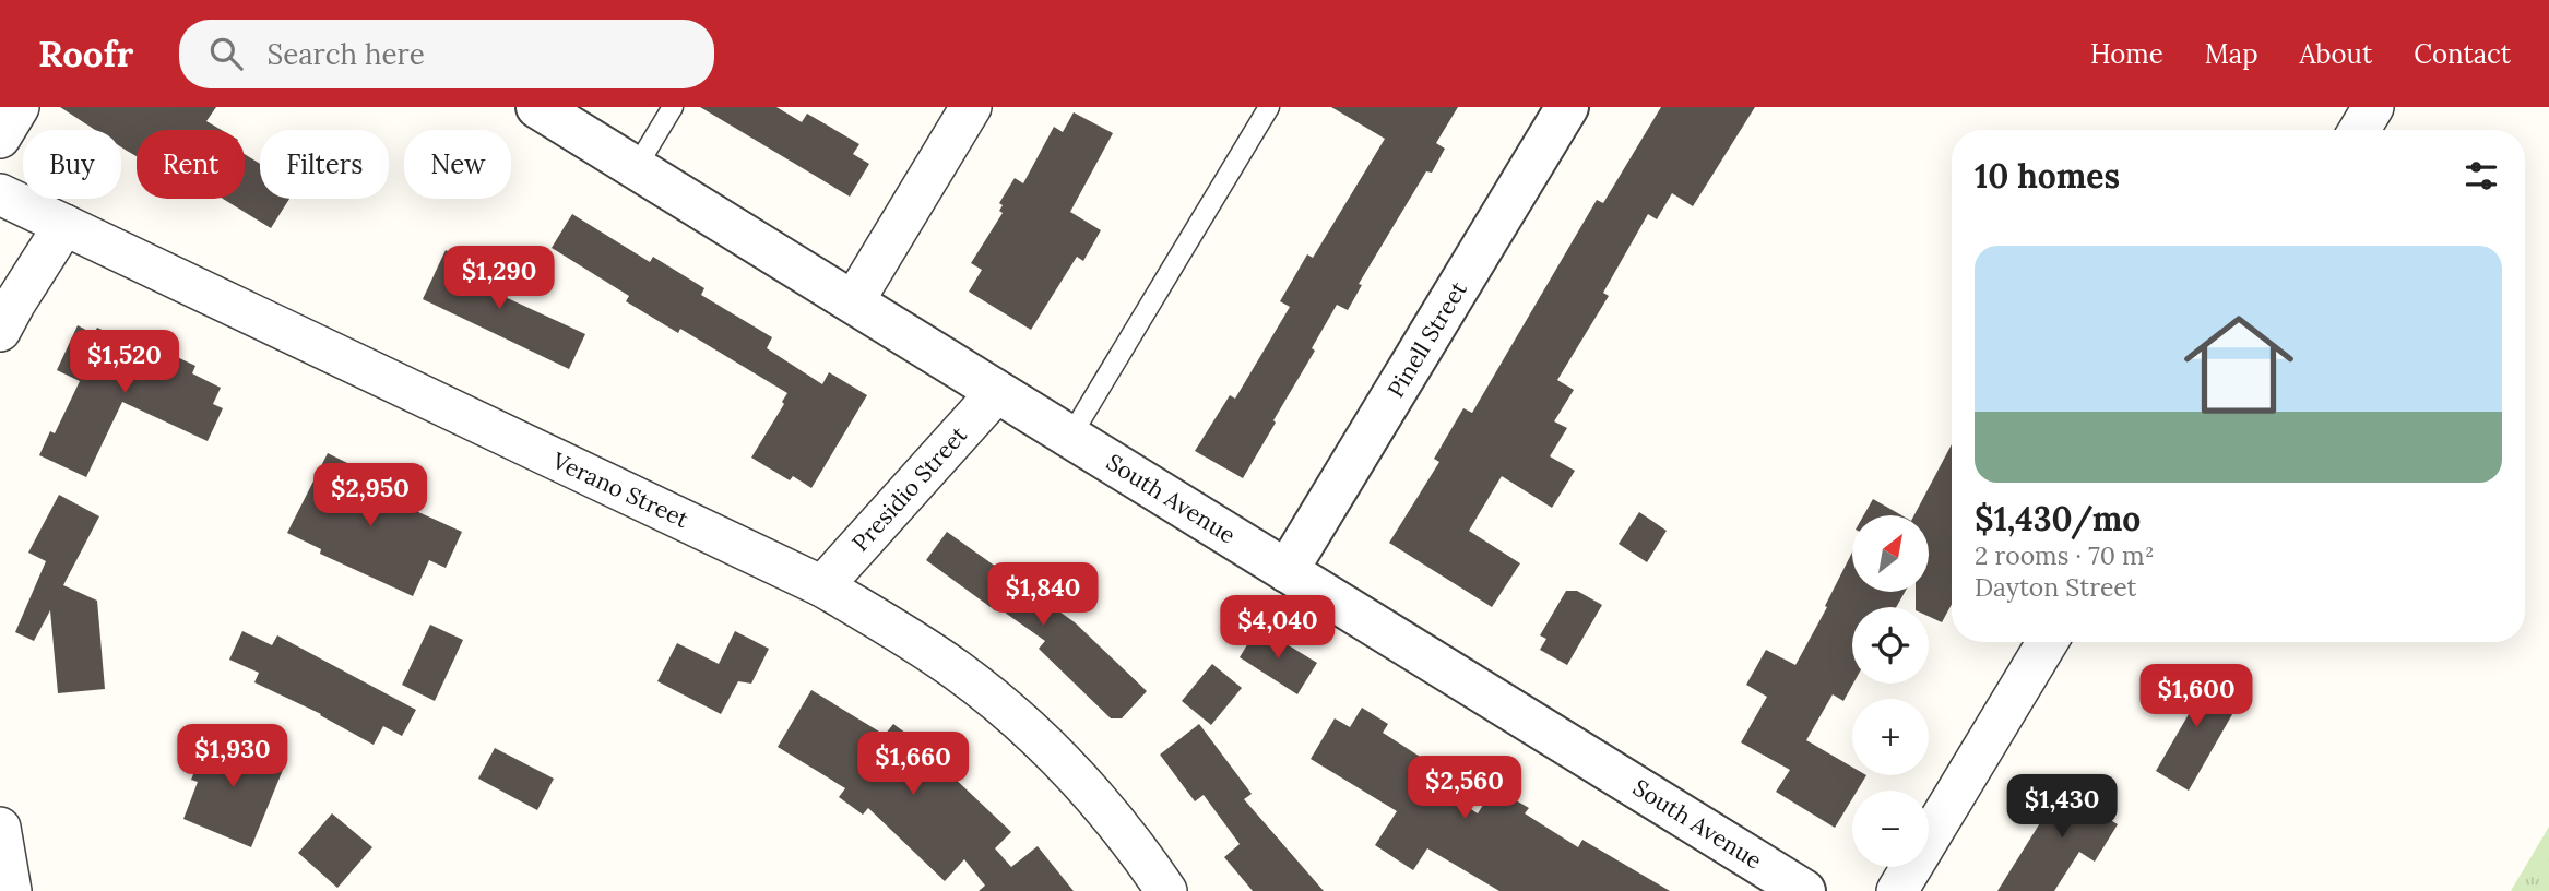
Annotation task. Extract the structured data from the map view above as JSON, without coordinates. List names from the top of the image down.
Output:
{
  "streets": {
    "street": [
      "Pinell Street",
      "Presidio Street",
      "Verano Street",
      "South Avenue"
    ]
  },
  "crossings": [
    ["Pinell Street", "South Avenue"],
    ["Presidio Street", "Verano Street"],
    ["Presidio Street", "South Avenue"]
  ],
  "north": "top right",
  "page": {
    "header": "Roofr",
    "search": "Search here",
    "nav": [
      "Home",
      "Map",
      "About",
      "Contact"
    ],
    "chip": [
      "Buy",
      "Rent",
      "Filters",
      "New"
    ],
    "heading": "10 homes",
    "list": [
      {
        "name": "$1,430/mo",
        "note": "2 rooms · 70 m² · Dayton Street"
      }
    ],
    "price": [
      "$1,290",
      "$1,520",
      "$2,950",
      "$1,840",
      "$4,040",
      "$1,600",
      "$1,930",
      "$1,660",
      "$2,560",
      "$1,430"
    ],
    "map_buttons": ["+", "−"]
  }
}
